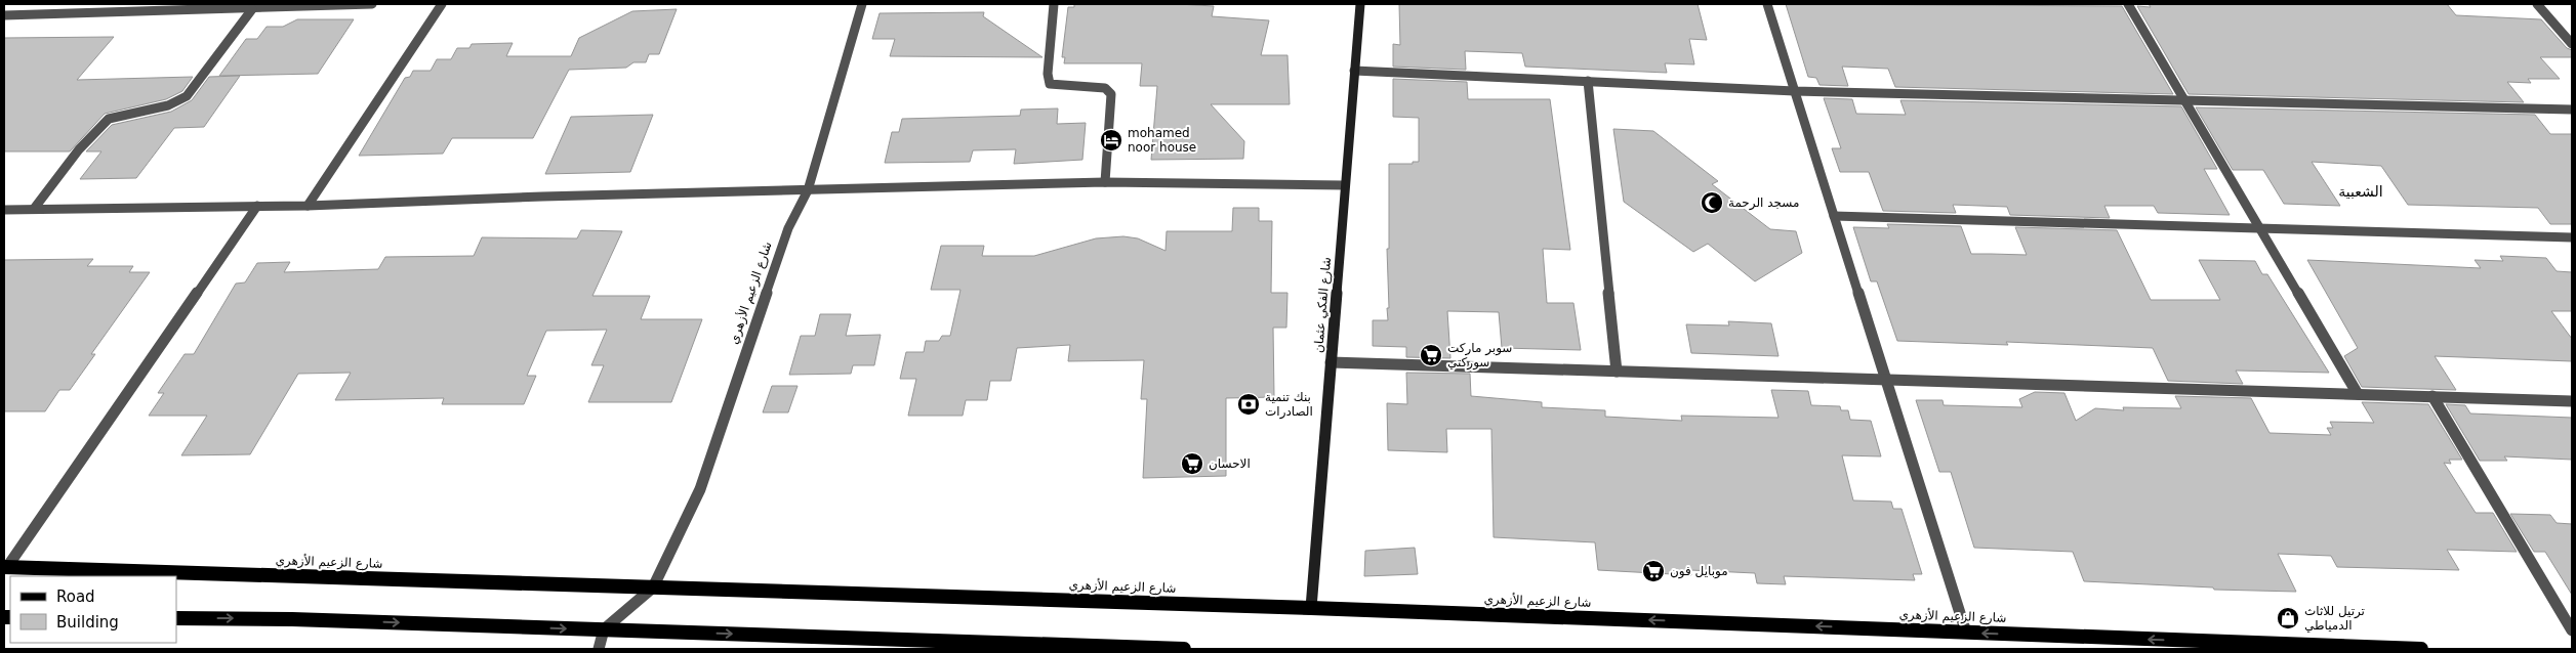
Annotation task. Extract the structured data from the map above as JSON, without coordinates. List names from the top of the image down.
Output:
{
  "streets": {
    "main road": ["شارع الزعيم الأزهري"],
    "street": ["شارع الفكي عثمان"]
  },
  "crossings": [
    ["شارع الزعيم الأزهري", "شارع الفكي عثمان"]
  ],
  "one_way": ["شارع الزعيم الأزهري"],
  "districts": ["الشعبية"],
  "places": {
    "hotel": ["mohamed noor house"],
    "mosque": ["مسجد الرحمة"],
    "supermarket": ["سوبر ماركت سوركتي", "الاحسان", "موبايل فون"],
    "bank": ["بنك تنمية الصادرات"],
    "shop": ["ترتيل للاثاث الدمياطي"]
  },
  "legend": ["Road", "Building"]
}
